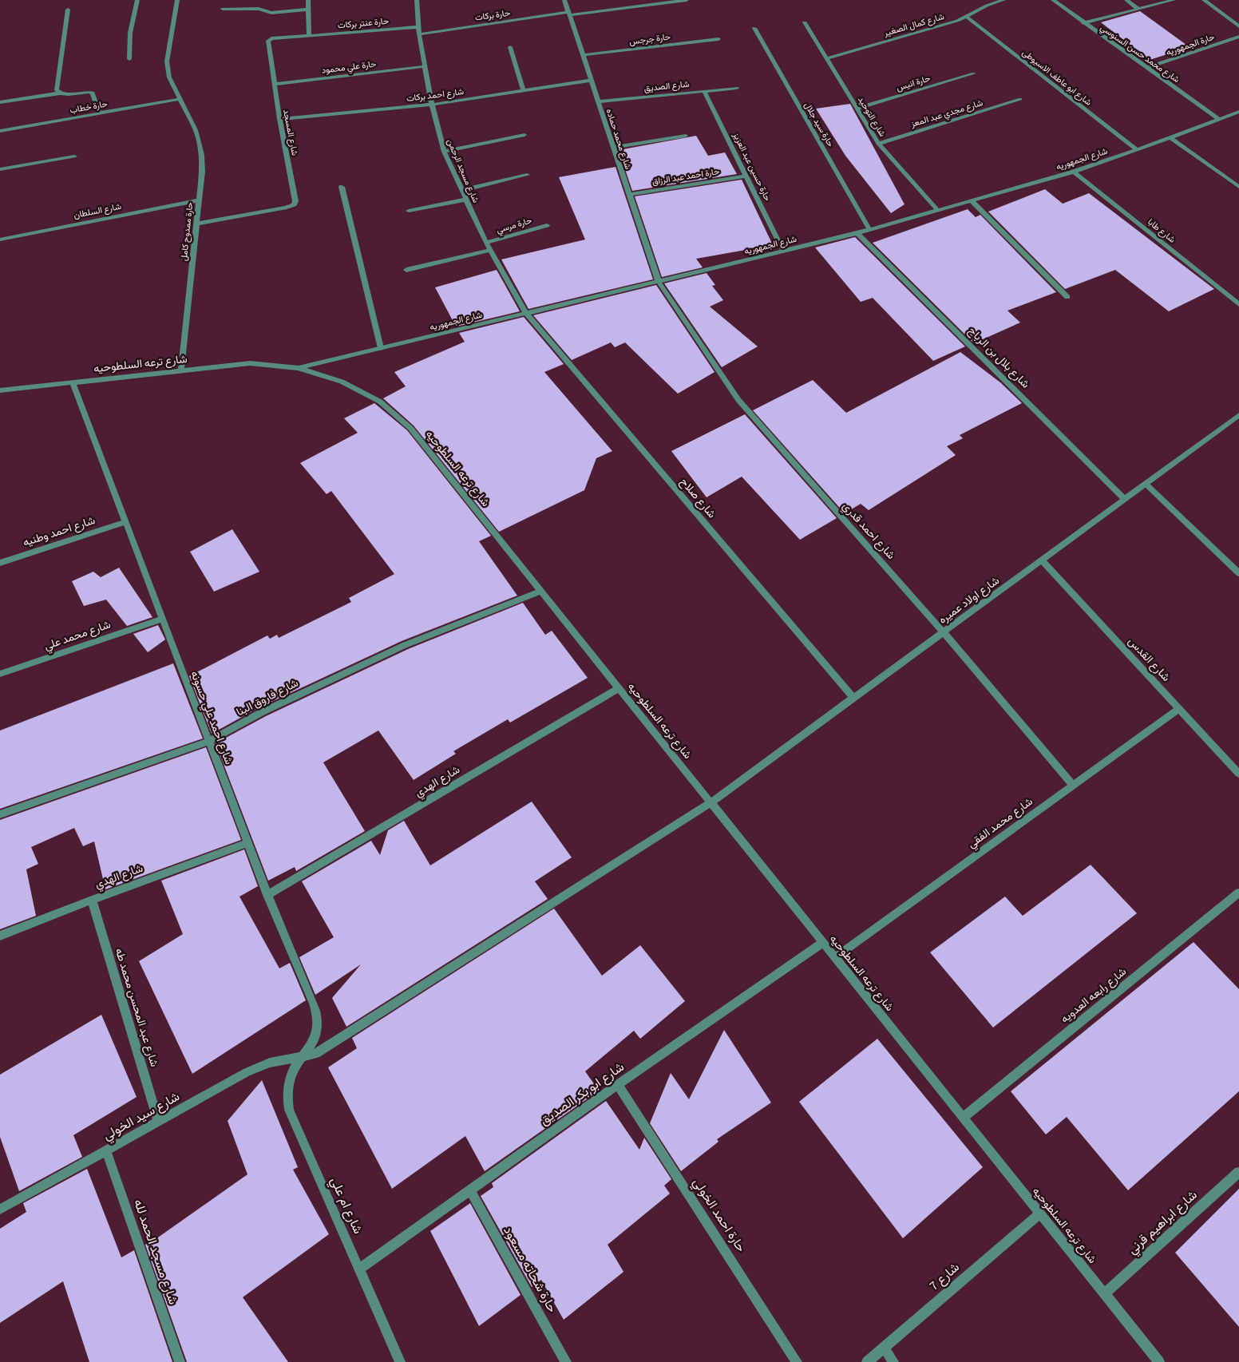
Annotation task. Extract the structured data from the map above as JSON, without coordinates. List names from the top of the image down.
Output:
{
  "streets": {
    "street": [
      "حارة بركات",
      "حارة عنتر بركات",
      "شارع كمال الصغير",
      "حارة جرجس",
      "حارة الجمهوريه",
      "شارع محمد حسن السنوسي",
      "حارة علي محمود",
      "شارع ابو عاطف الاسيوطى",
      "حارة انيس",
      "شارع الصديق",
      "شارع احمد بركات",
      "حارة خطاب",
      "شارع مجدي عبد المعز",
      "شارع التوحيد",
      "حارة سيد جلال",
      "شارع المسجد",
      "شارع محمد حماده",
      "شارع الجمهوريه",
      "حارة حسين عبد العزيز",
      "شارع مسجد الرحمن",
      "حارة احمد عبد الرزاق",
      "شارع السلطان",
      "حارة مرسي",
      "شارع طابا",
      "حارة ممدوح كامل",
      "شارع بلال بن الرباح",
      "شارع ترعه السلطوحيه",
      "شارع صلاح",
      "شارع احمد قدري",
      "شارع احمد وطنيه",
      "شارع اولاد عميره",
      "شارع محمد علي",
      "شارع القدس",
      "شارع فاروق البنا",
      "شارع احمد علي حسونه",
      "شارع الهدي",
      "شارع محمد الفقي",
      "شارع رابعه العدويه",
      "شارع عبد المحسن محمد طه",
      "شارع ابو بكر الصديق",
      "شارع سيد الخولي",
      "شارع ام علي",
      "حارة احمد الخولي",
      "شارع ابراهيم قرني",
      "شارع مسجد الحمد لله",
      "حارة شحاته مسعود",
      "شارع 7"
    ]
  },
  "crossings": [
    ["حارة بركات", "شارع محمد حماده"],
    ["حارة بركات", "شارع مسجد الرحمن"],
    ["حارة عنتر بركات", "شارع المسجد"],
    ["حارة عنتر بركات", "شارع مسجد الرحمن"],
    ["شارع كمال الصغير", "شارع ابو عاطف الاسيوطى"],
    ["شارع كمال الصغير", "شارع التوحيد"],
    ["حارة جرجس", "شارع محمد حماده"],
    ["حارة الجمهوريه", "شارع محمد حسن السنوسي"],
    ["شارع محمد حسن السنوسي", "شارع الجمهوريه"],
    ["حارة علي محمود", "شارع المسجد"],
    ["حارة علي محمود", "شارع مسجد الرحمن"],
    ["شارع ابو عاطف الاسيوطى", "شارع الجمهوريه"],
    ["حارة انيس", "شارع التوحيد"],
    ["شارع الصديق", "شارع محمد حماده"],
    ["شارع الصديق", "حارة حسين عبد العزيز"],
    ["شارع احمد بركات", "شارع المسجد"],
    ["شارع احمد بركات", "شارع محمد حماده"],
    ["شارع احمد بركات", "شارع مسجد الرحمن"],
    ["حارة خطاب", "حارة ممدوح كامل"],
    ["شارع مجدي عبد المعز", "شارع التوحيد"],
    ["شارع التوحيد", "شارع الجمهوريه"],
    ["حارة سيد جلال", "شارع الجمهوريه"],
    ["شارع المسجد", "حارة ممدوح كامل"],
    ["شارع محمد حماده", "شارع الجمهوريه"],
    ["شارع محمد حماده", "حارة احمد عبد الرزاق"],
    ["شارع محمد حماده", "شارع احمد قدري"],
    ["شارع الجمهوريه", "حارة حسين عبد العزيز"],
    ["شارع الجمهوريه", "شارع مسجد الرحمن"],
    ["شارع الجمهوريه", "شارع طابا"],
    ["شارع الجمهوريه", "شارع بلال بن الرباح"],
    ["شارع الجمهوريه", "شارع ترعه السلطوحيه"],
    ["شارع الجمهوريه", "شارع صلاح"],
    ["شارع الجمهوريه", "شارع احمد قدري"],
    ["حارة حسين عبد العزيز", "حارة احمد عبد الرزاق"],
    ["شارع مسجد الرحمن", "حارة مرسي"],
    ["شارع مسجد الرحمن", "شارع صلاح"],
    ["شارع السلطان", "حارة ممدوح كامل"],
    ["حارة ممدوح كامل", "شارع ترعه السلطوحيه"],
    ["شارع بلال بن الرباح", "شارع اولاد عميره"],
    ["شارع ترعه السلطوحيه", "شارع اولاد عميره"],
    ["شارع ترعه السلطوحيه", "شارع فاروق البنا"],
    ["شارع ترعه السلطوحيه", "شارع احمد علي حسونه"],
    ["شارع ترعه السلطوحيه", "شارع الهدي"],
    ["شارع ترعه السلطوحيه", "شارع محمد الفقي"],
    ["شارع ترعه السلطوحيه", "شارع رابعه العدويه"],
    ["شارع ترعه السلطوحيه", "شارع ابو بكر الصديق"],
    ["شارع ترعه السلطوحيه", "شارع ابراهيم قرني"],
    ["شارع ترعه السلطوحيه", "شارع 7"],
    ["شارع صلاح", "شارع اولاد عميره"],
    ["شارع احمد قدري", "شارع اولاد عميره"],
    ["شارع احمد قدري", "شارع محمد الفقي"],
    ["شارع احمد وطنيه", "شارع احمد علي حسونه"],
    ["شارع اولاد عميره", "شارع القدس"],
    ["شارع محمد علي", "شارع احمد علي حسونه"],
    ["شارع القدس", "شارع محمد الفقي"],
    ["شارع فاروق البنا", "شارع احمد علي حسونه"],
    ["شارع احمد علي حسونه", "شارع الهدي"],
    ["شارع احمد علي حسونه", "شارع سيد الخولي"],
    ["شارع احمد علي حسونه", "شارع ام علي"],
    ["شارع الهدي", "شارع عبد المحسن محمد طه"],
    ["شارع عبد المحسن محمد طه", "شارع سيد الخولي"],
    ["شارع ابو بكر الصديق", "شارع ام علي"],
    ["شارع ابو بكر الصديق", "حارة احمد الخولي"],
    ["شارع ابو بكر الصديق", "حارة شحاته مسعود"],
    ["شارع سيد الخولي", "شارع ام علي"],
    ["شارع سيد الخولي", "شارع مسجد الحمد لله"]
  ]
}
